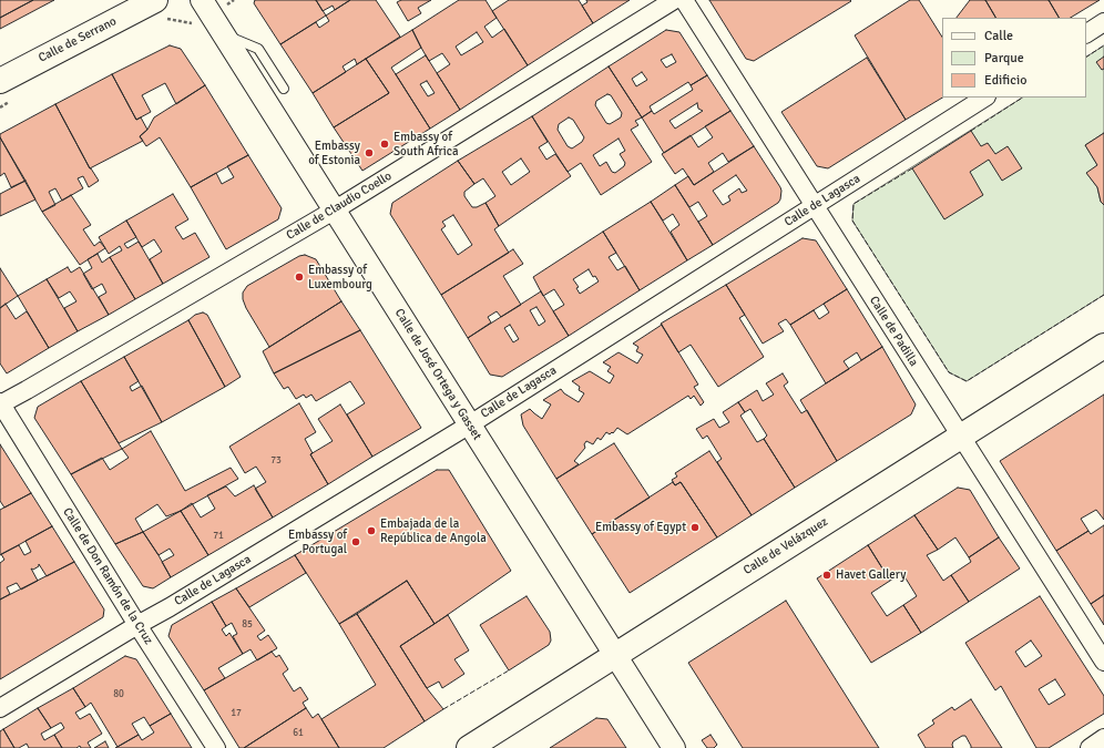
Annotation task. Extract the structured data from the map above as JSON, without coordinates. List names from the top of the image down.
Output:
{
  "streets": {
    "main road": ["Calle de Serrano", "Calle de Velázquez"],
    "street": [
      "Calle de Lagasca",
      "Calle de Claudio Coello",
      "Calle de Padilla",
      "Calle de José Ortega y Gasset",
      "Calle de Don Ramón de la Cruz"
    ]
  },
  "crossings": [
    ["Calle de Lagasca", "Calle de Padilla"],
    ["Calle de Lagasca", "Calle de José Ortega y Gasset"],
    ["Calle de Lagasca", "Calle de Don Ramón de la Cruz"],
    ["Calle de Claudio Coello", "Calle de José Ortega y Gasset"],
    ["Calle de Claudio Coello", "Calle de Don Ramón de la Cruz"],
    ["Calle de Padilla", "Calle de Velázquez"],
    ["Calle de José Ortega y Gasset", "Calle de Velázquez"]
  ],
  "places": [
    "Embassy of South Africa",
    "Embassy of Estonia",
    "Embassy of Luxembourg",
    "Embassy of Egypt",
    "Embajada de la República de Angola",
    "Embassy of Portugal",
    "Havet Gallery"
  ],
  "house_numbers": [
    "73",
    "71",
    "85",
    "80",
    "17",
    "61"
  ],
  "legend": ["Calle", "Parque", "Edificio"]
}
